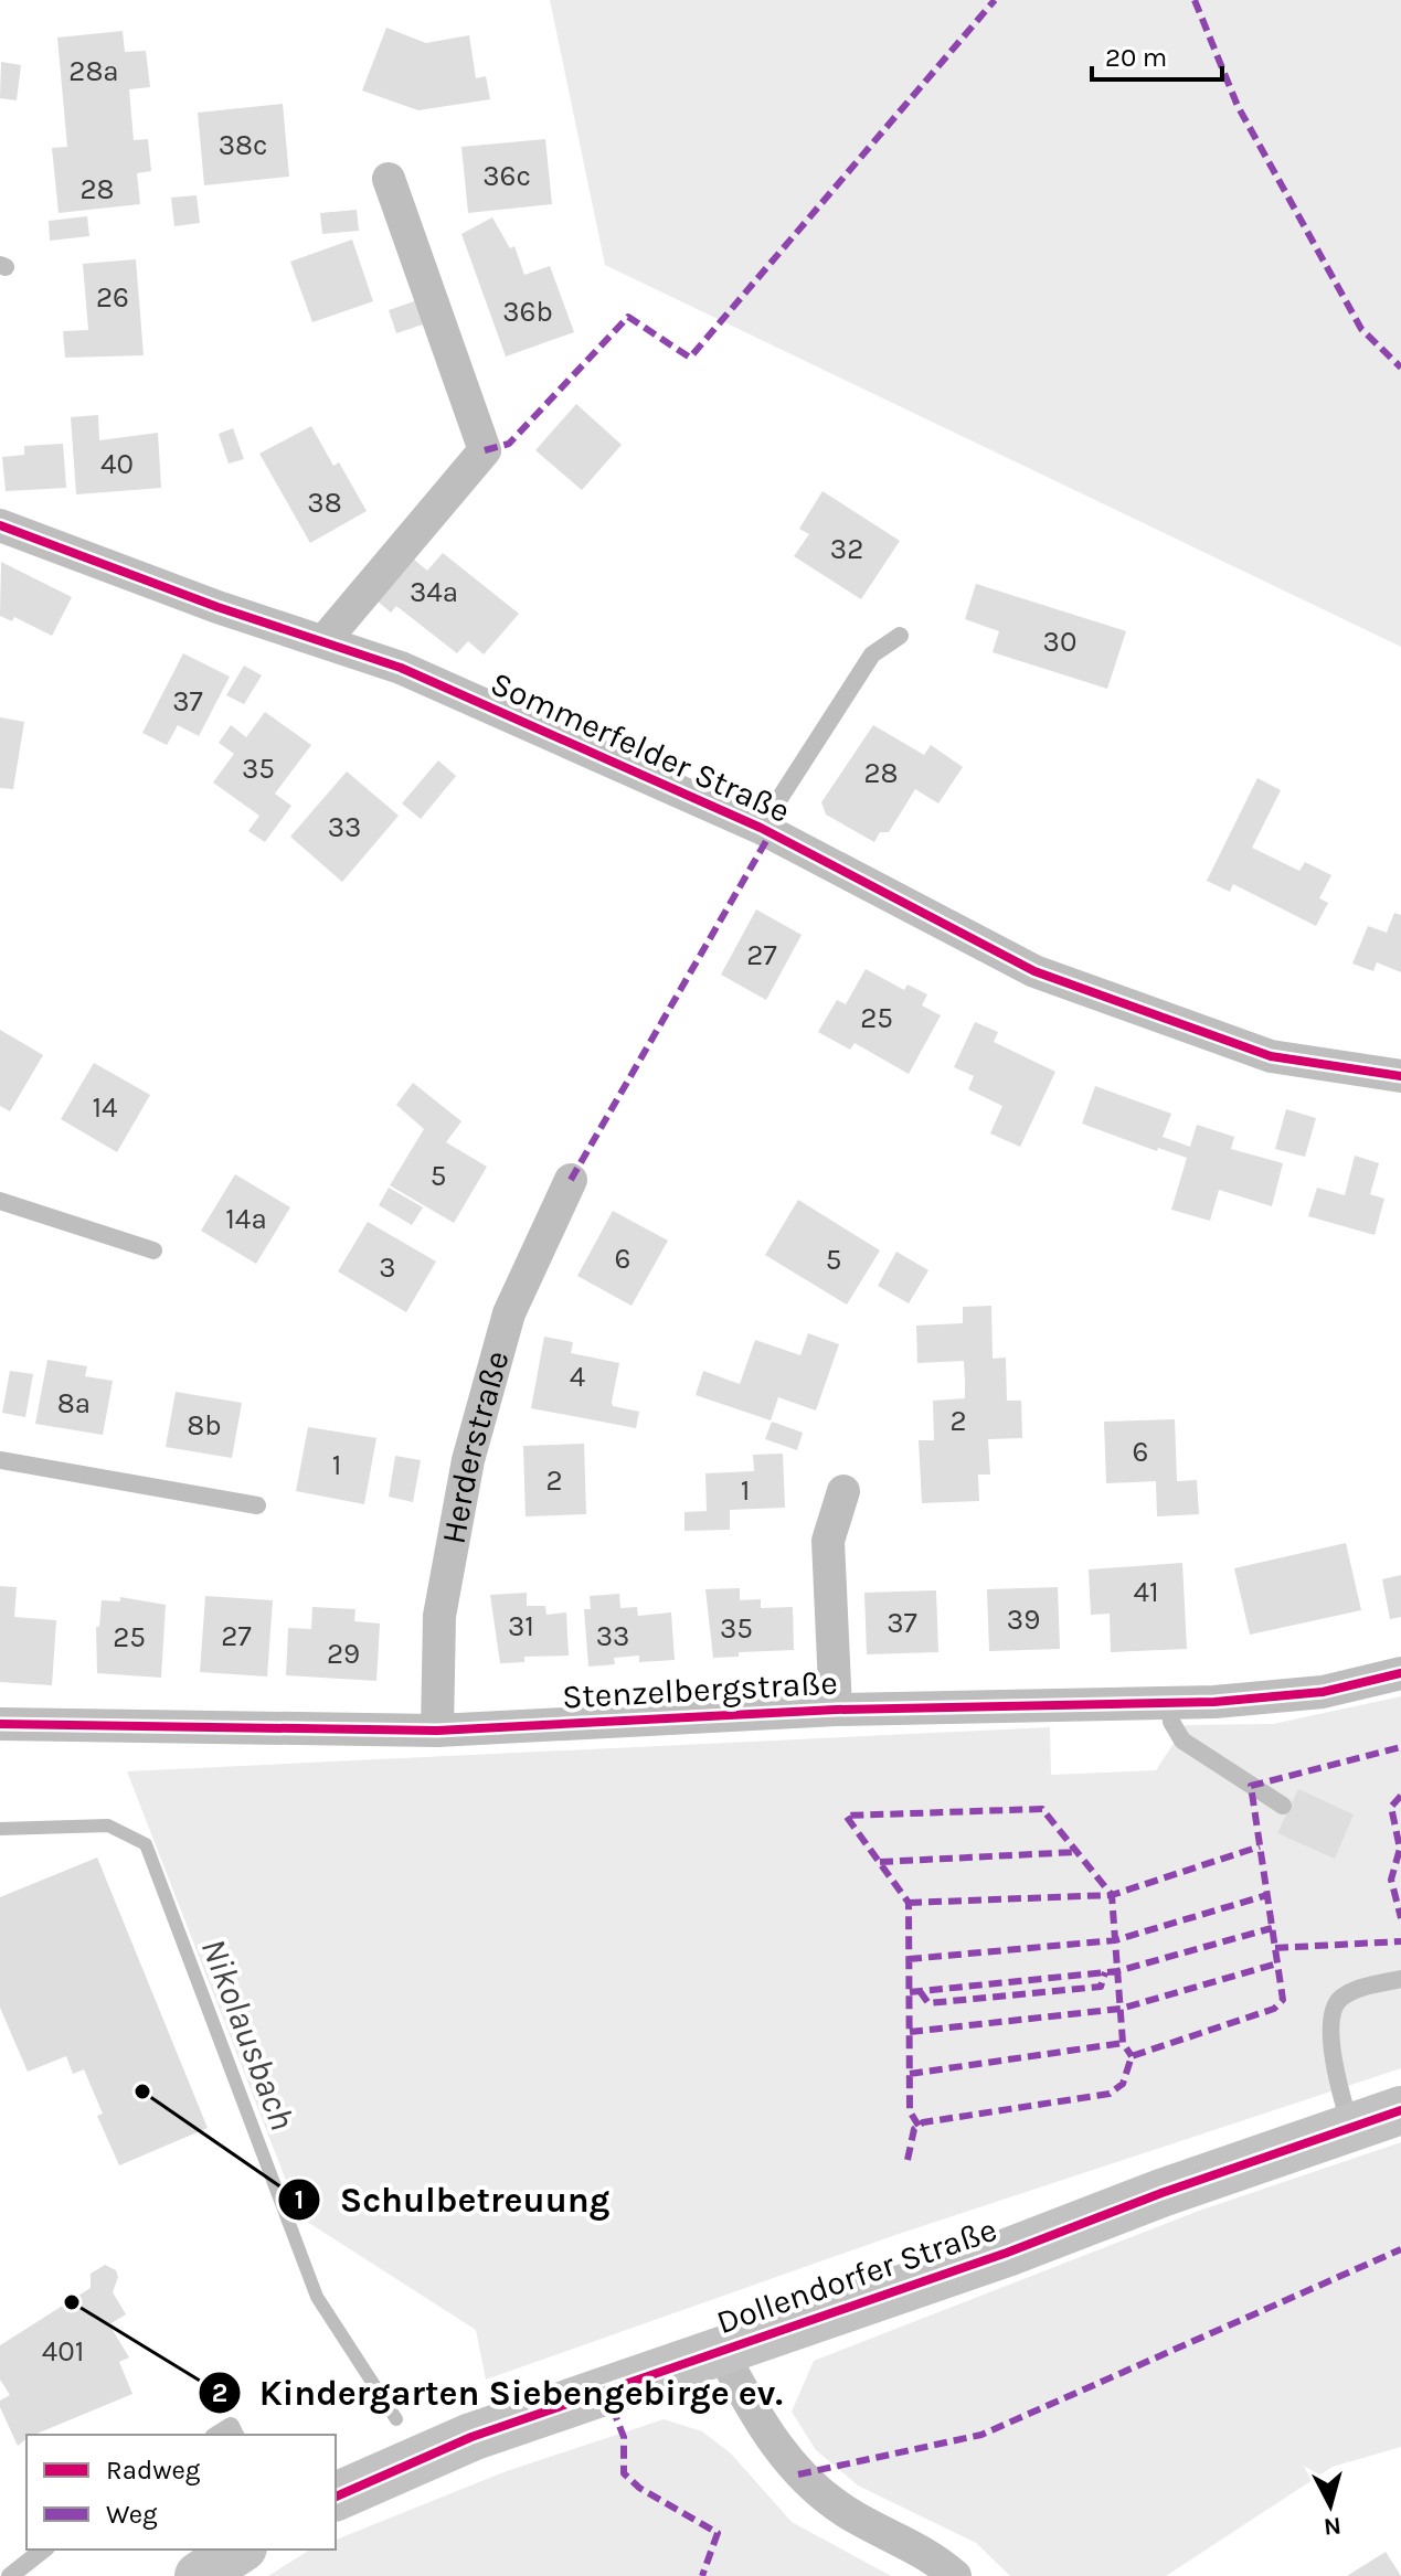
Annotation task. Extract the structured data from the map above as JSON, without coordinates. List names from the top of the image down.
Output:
{
  "streets": {
    "main road": ["Dollendorfer Straße"],
    "street": ["Sommerfelder Straße", "Herderstraße", "Stenzelbergstraße"]
  },
  "crossings": [
    ["Herderstraße", "Stenzelbergstraße"]
  ],
  "water": ["Nikolausbach"],
  "places": ["Schulbetreuung", "Kindergarten Siebengebirge ev."],
  "house_numbers": [
    "28a",
    "38c",
    "36c",
    "28",
    "26",
    "36b",
    "40",
    "38",
    "32",
    "34a",
    "30",
    "37",
    "35",
    "28",
    "33",
    "27",
    "25",
    "14",
    "5",
    "14a",
    "6",
    "5",
    "3",
    "4",
    "8a",
    "2",
    "8b",
    "6",
    "1",
    "2",
    "1",
    "41",
    "39",
    "37",
    "31",
    "35",
    "27",
    "33",
    "25",
    "29",
    "401"
  ],
  "legend": ["Radweg", "Weg"],
  "scale_bar": "20 m",
  "north": "bottom"
}
